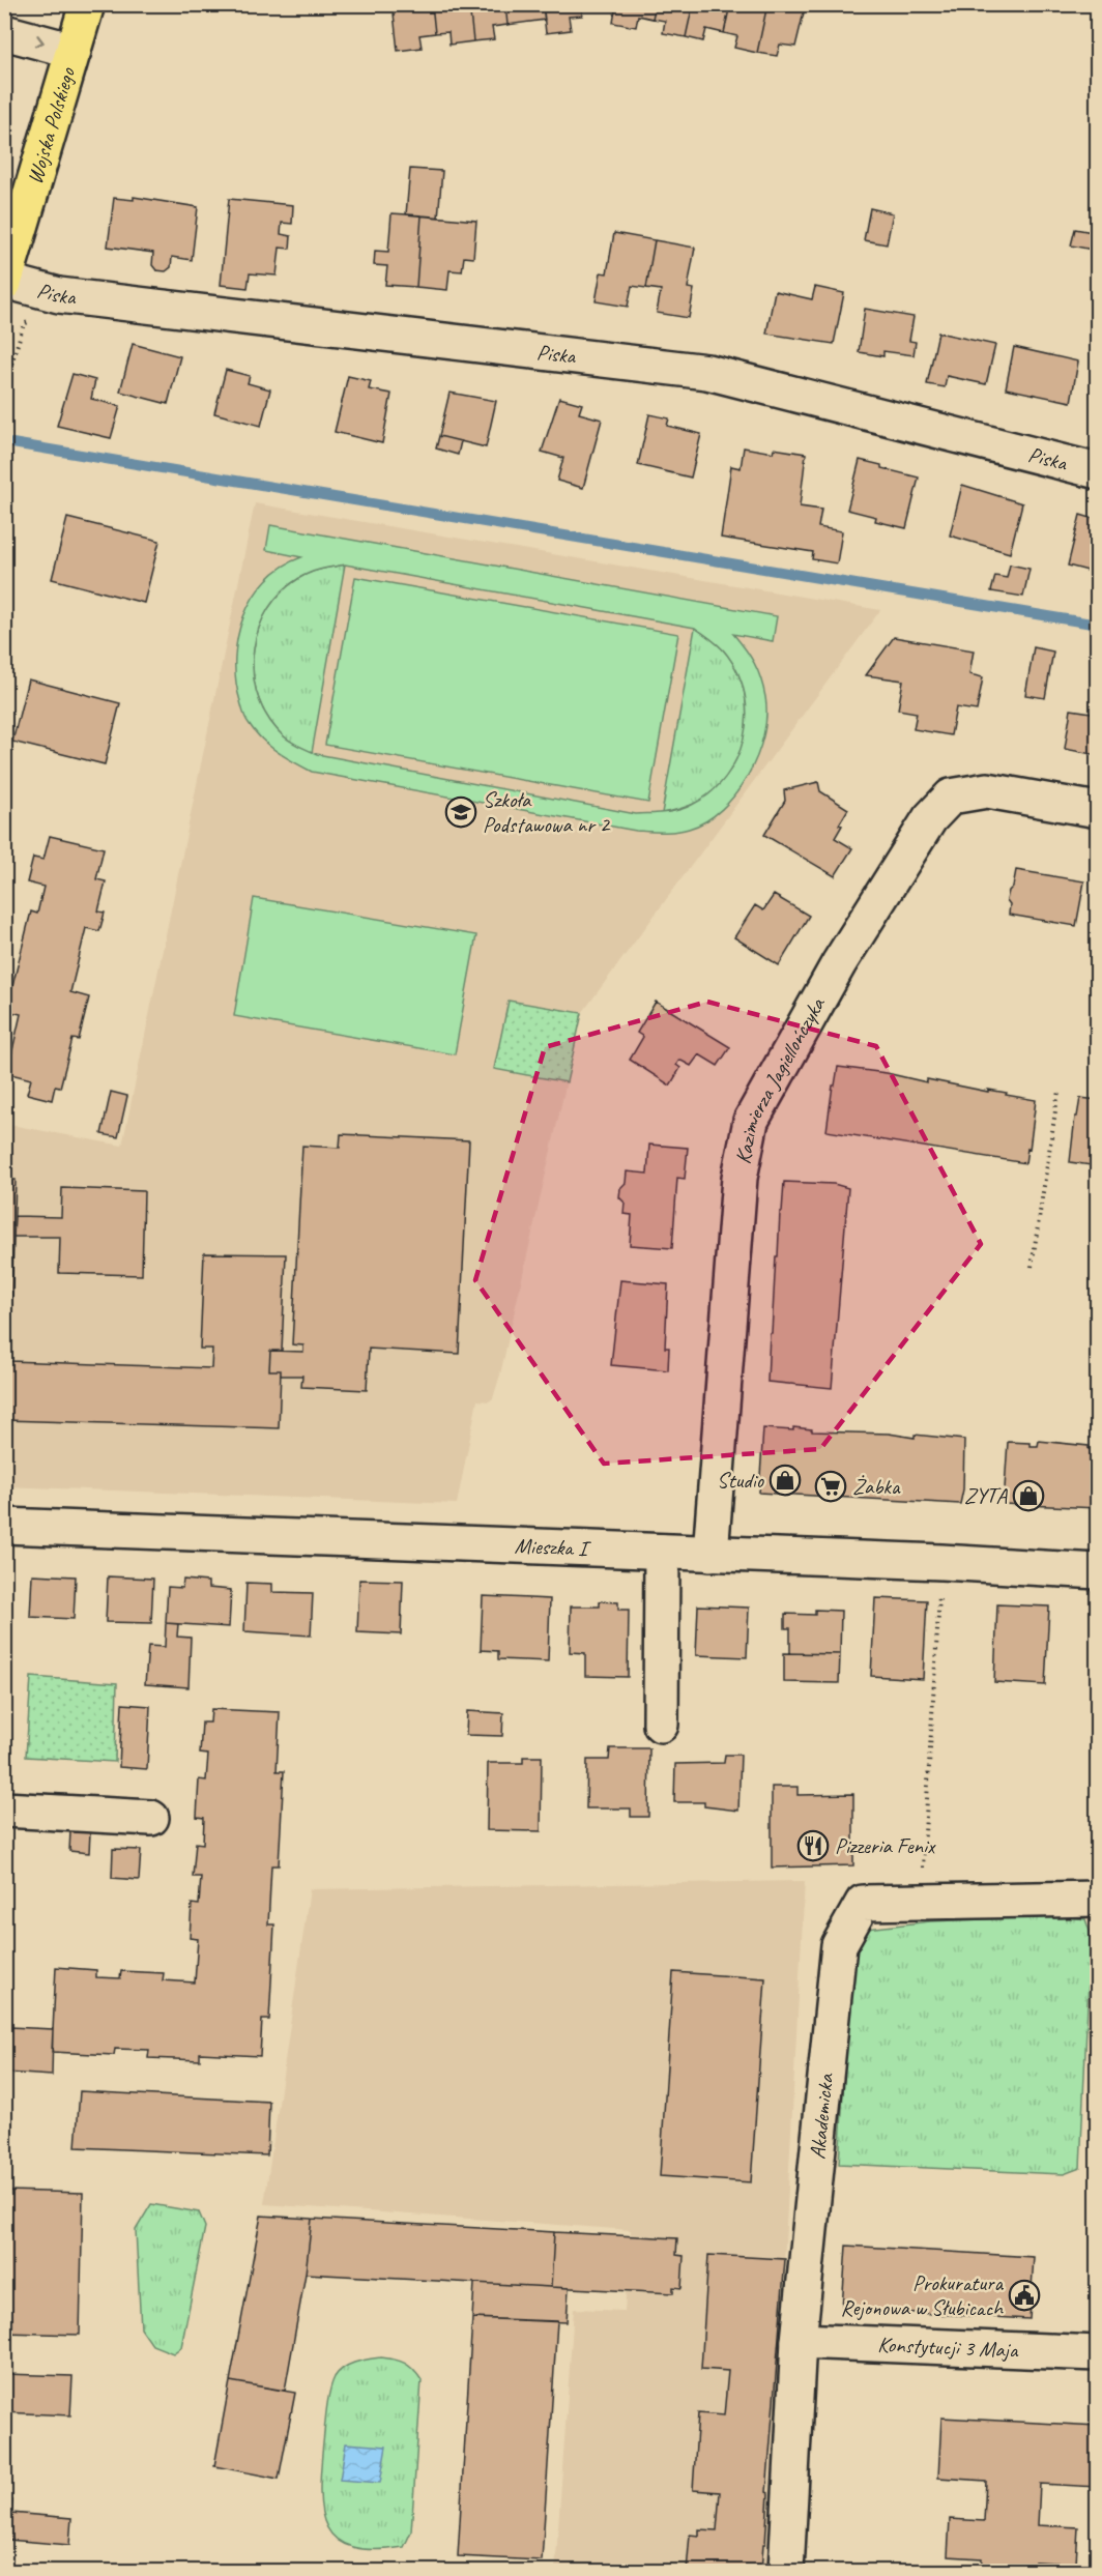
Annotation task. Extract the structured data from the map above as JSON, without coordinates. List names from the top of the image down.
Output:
{
  "streets": {
    "main road": ["Wojska Polskiego"],
    "street": [
      "Piska",
      "Kazimierza Jagiellończyka",
      "Mieszka I",
      "Akademicka",
      "Konstytucji 3 Maja"
    ]
  },
  "crossings": [
    ["Wojska Polskiego", "Piska"],
    ["Kazimierza Jagiellończyka", "Mieszka I"],
    ["Akademicka", "Konstytucji 3 Maja"]
  ],
  "places": {
    "school or university": ["Szkoła Podstawowa nr 2"],
    "shop": ["Studio", "ZYTA"],
    "supermarket": ["Żabka"],
    "restaurant": ["Pizzeria Fenix"],
    "public building": ["Prokuratura Rejonowa w Słubicach"]
  }
}
